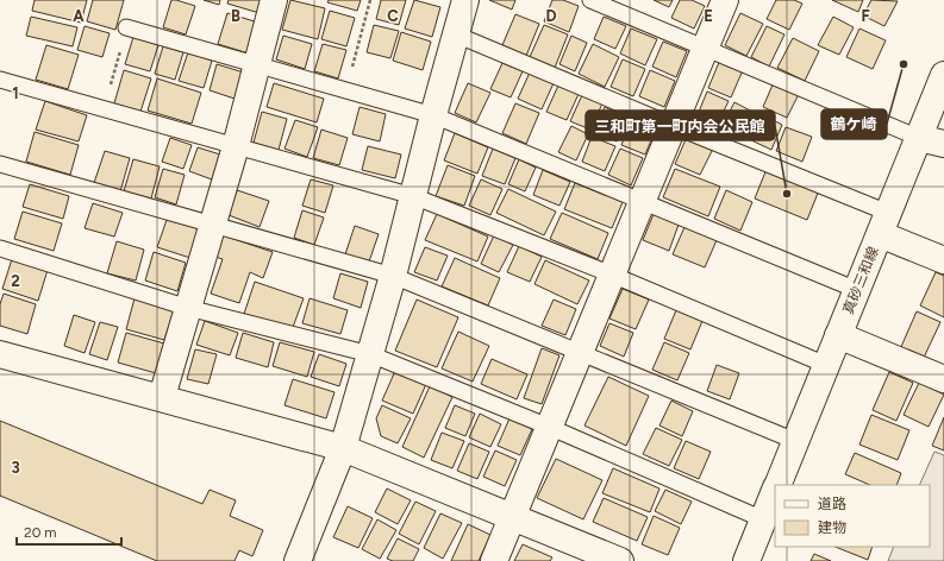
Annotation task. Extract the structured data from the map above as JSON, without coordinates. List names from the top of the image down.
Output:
{
  "streets": {
    "street": ["真砂三和線"]
  },
  "places": ["鶴ケ崎", "三和町第一町内会公民館"],
  "legend": ["道路", "建物"],
  "scale_bar": "20 m",
  "grid": {
    "columns": [
      "A",
      "B",
      "C",
      "D",
      "E",
      "F"
    ],
    "rows": ["1", "2", "3"]
  }
}
